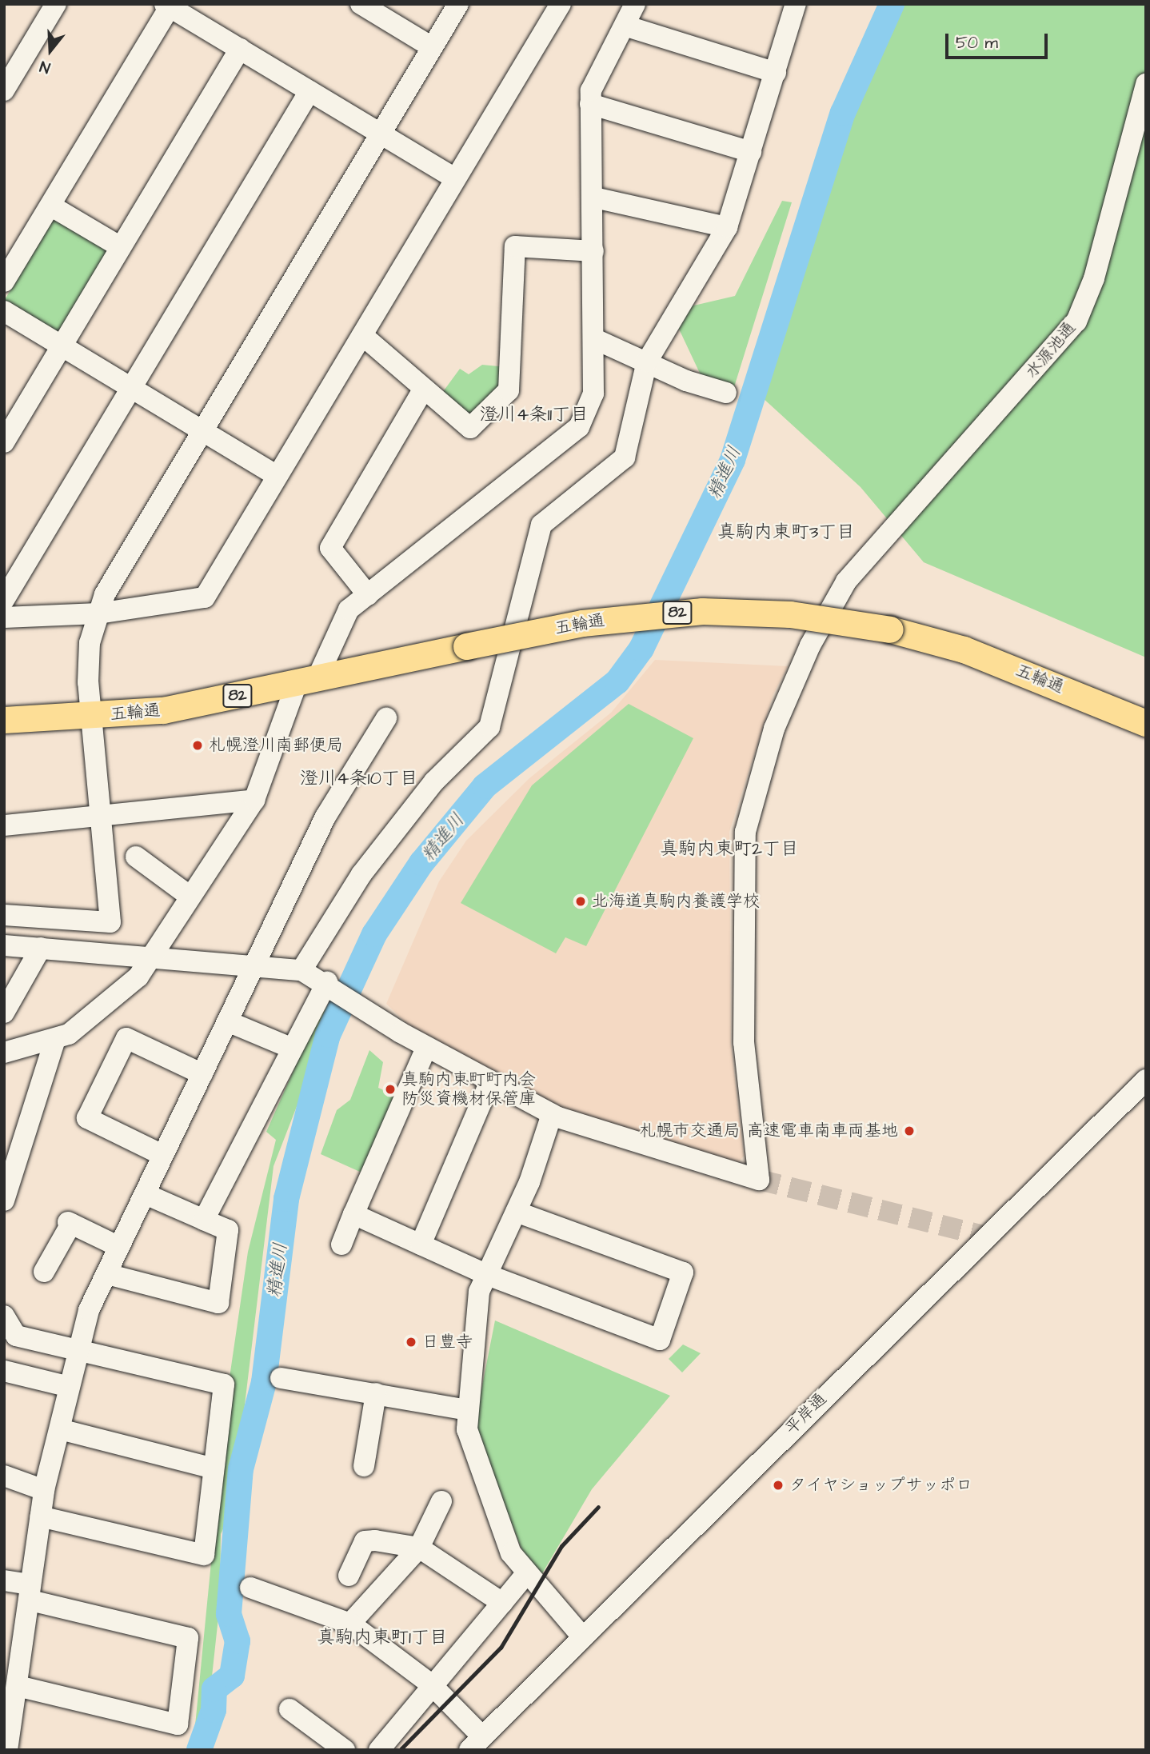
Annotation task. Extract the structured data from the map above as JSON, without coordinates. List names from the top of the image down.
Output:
{
  "streets": {
    "main road": ["82", "五輪通"],
    "street": ["水源池通", "平岸通"]
  },
  "districts": [
    "澄川4条11丁目",
    "真駒内東町3丁目",
    "澄川4条10丁目",
    "真駒内東町2丁目",
    "真駒内東町1丁目"
  ],
  "water": ["精進川"],
  "places": [
    "札幌澄川南郵便局",
    "北海道真駒内養護学校",
    "真駒内東町町内会 防災資機材保管庫",
    "札幌市交通局 高速電車南車両基地",
    "日豊寺",
    "タイヤショップサッポロ"
  ],
  "scale_bar": "50 m",
  "north": "bottom"
}
